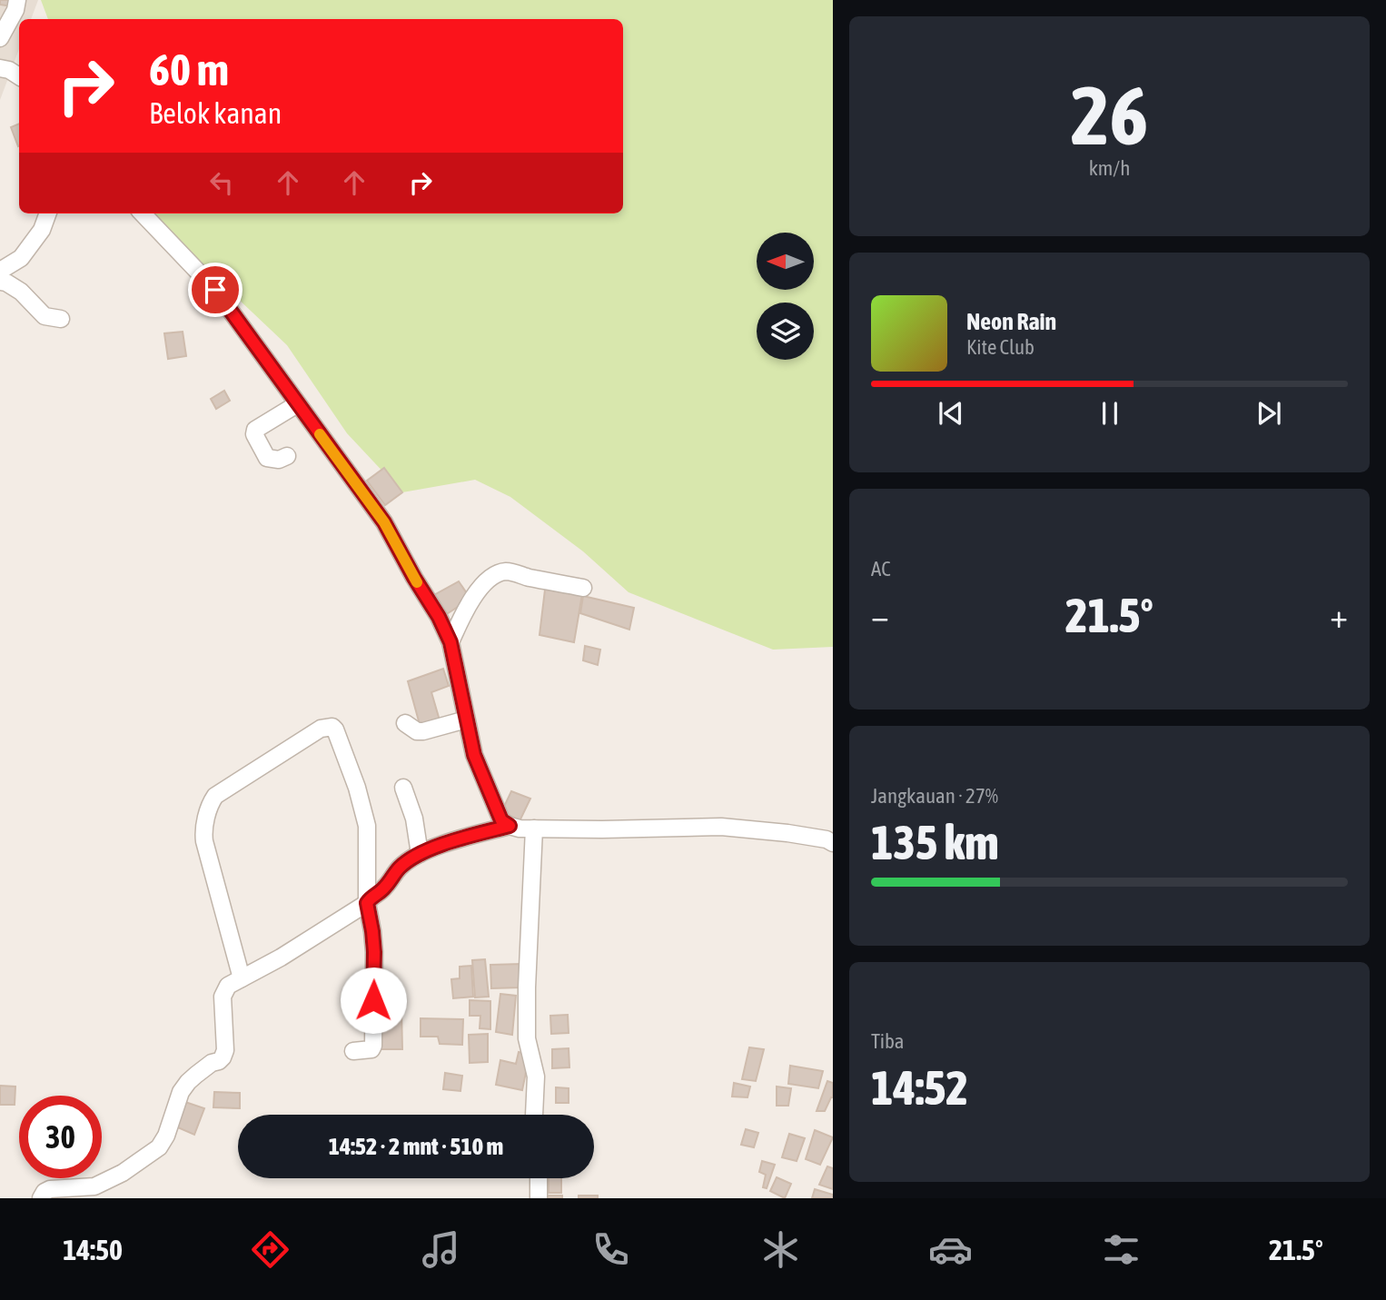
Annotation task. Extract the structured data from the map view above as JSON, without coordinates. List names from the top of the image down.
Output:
{
  "north": "left",
  "page": {
    "tile": [
      ["26", "km/h"],
      "AC",
      ["Jangkauan · 27%", "135 km"],
      ["Tiba", "14:52"]
    ],
    "turn": ["60 m", "Belok kanan"],
    "song": ["Neon Rain", "Kite Club"],
    "heat": ["−", "21.5°", "+"],
    "limit": "30",
    "trip": "14:52 · 2 mnt · 510 m",
    "tabs": ["14:50", "21.5°"]
  }
}
